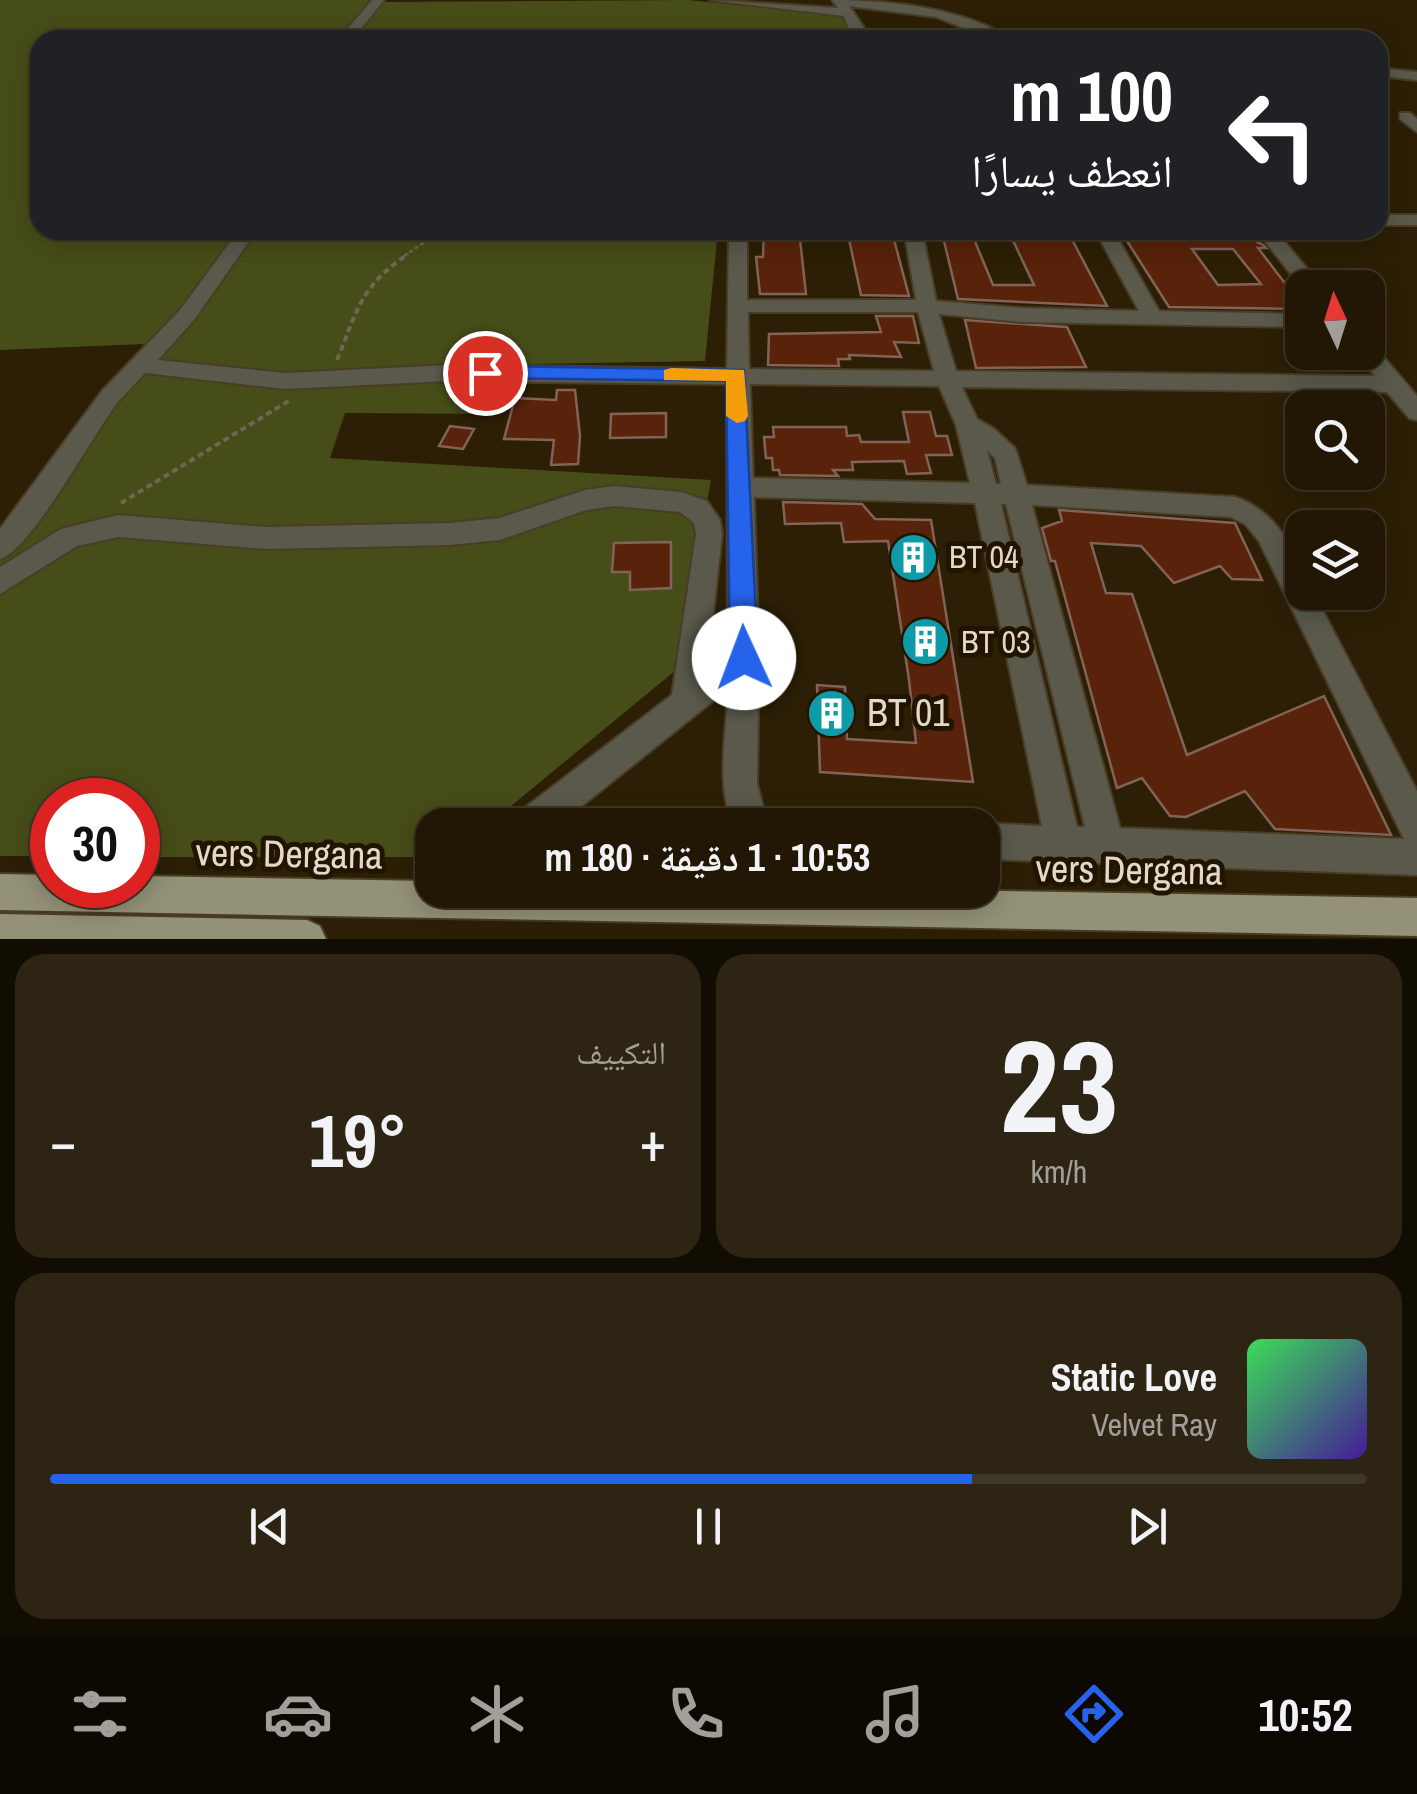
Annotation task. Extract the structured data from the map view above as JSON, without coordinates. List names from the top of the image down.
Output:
{
  "streets": {
    "main road": ["vers Dergana"]
  },
  "places": {
    "building": ["BT 04", "BT 03", "BT 01"]
  },
  "north": "top",
  "page": {
    "turn": ["100 m", "انعطف يسارًا"],
    "limit": "30",
    "trip": "10:53 · 1 دقيقة · 180 m",
    "tile": [
      ["23", "km/h"],
      "التكييف"
    ],
    "heat": ["−", "19°", "+"],
    "song": ["Static Love", "Velvet Ray"],
    "tabs": "10:52"
  }
}
